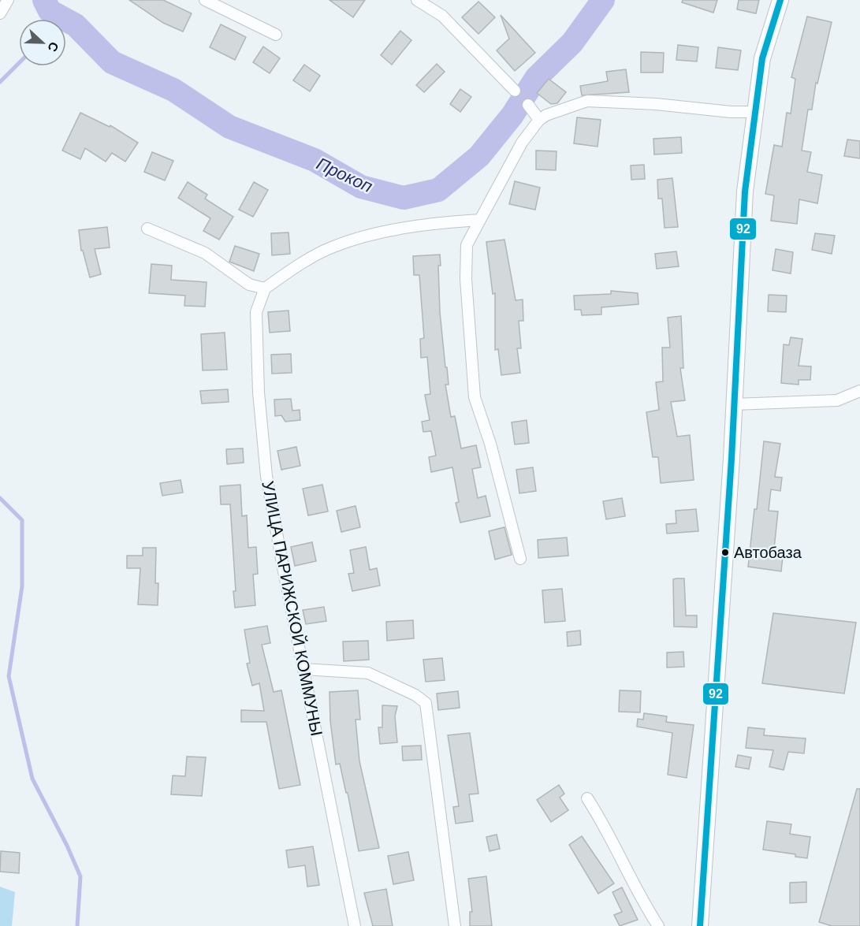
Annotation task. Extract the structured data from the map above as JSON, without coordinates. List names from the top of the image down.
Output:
{
  "streets": {
    "street": ["УЛИЦА ПАРИЖСКОЙ КОММУНЫ"]
  },
  "water": ["Прокоп"],
  "places": ["Автобаза"],
  "lines": ["transit line 92"],
  "north": "right"
}
